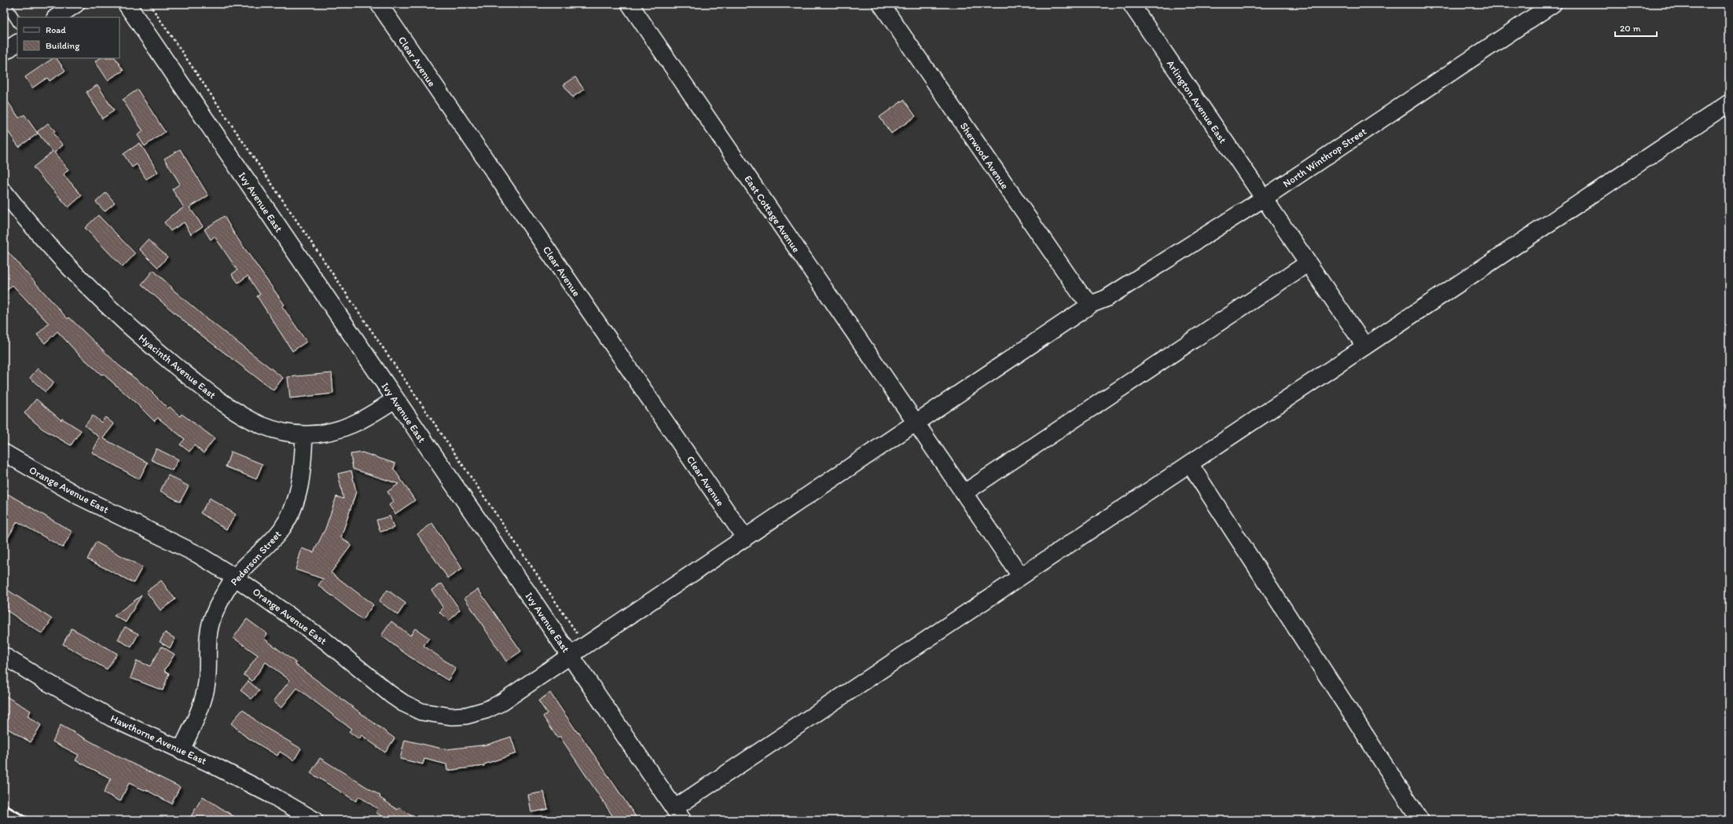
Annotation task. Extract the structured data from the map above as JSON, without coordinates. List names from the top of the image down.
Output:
{
  "streets": {
    "street": [
      "Clear Avenue",
      "Arlington Avenue East",
      "Sherwood Avenue",
      "North Winthrop Street",
      "Ivy Avenue East",
      "East Cottage Avenue",
      "Hyacinth Avenue East",
      "Orange Avenue East",
      "Pederson Street",
      "Hawthorne Avenue East"
    ]
  },
  "crossings": [
    ["Clear Avenue", "Orange Avenue East"],
    ["Arlington Avenue East", "North Winthrop Street"],
    ["Sherwood Avenue", "North Winthrop Street"],
    ["North Winthrop Street", "East Cottage Avenue"],
    ["North Winthrop Street", "Orange Avenue East"],
    ["Ivy Avenue East", "Hyacinth Avenue East"],
    ["Ivy Avenue East", "Orange Avenue East"],
    ["East Cottage Avenue", "Orange Avenue East"],
    ["Hyacinth Avenue East", "Pederson Street"],
    ["Orange Avenue East", "Pederson Street"],
    ["Pederson Street", "Hawthorne Avenue East"]
  ],
  "legend": ["Road", "Building"],
  "scale_bar": "20 m"
}
